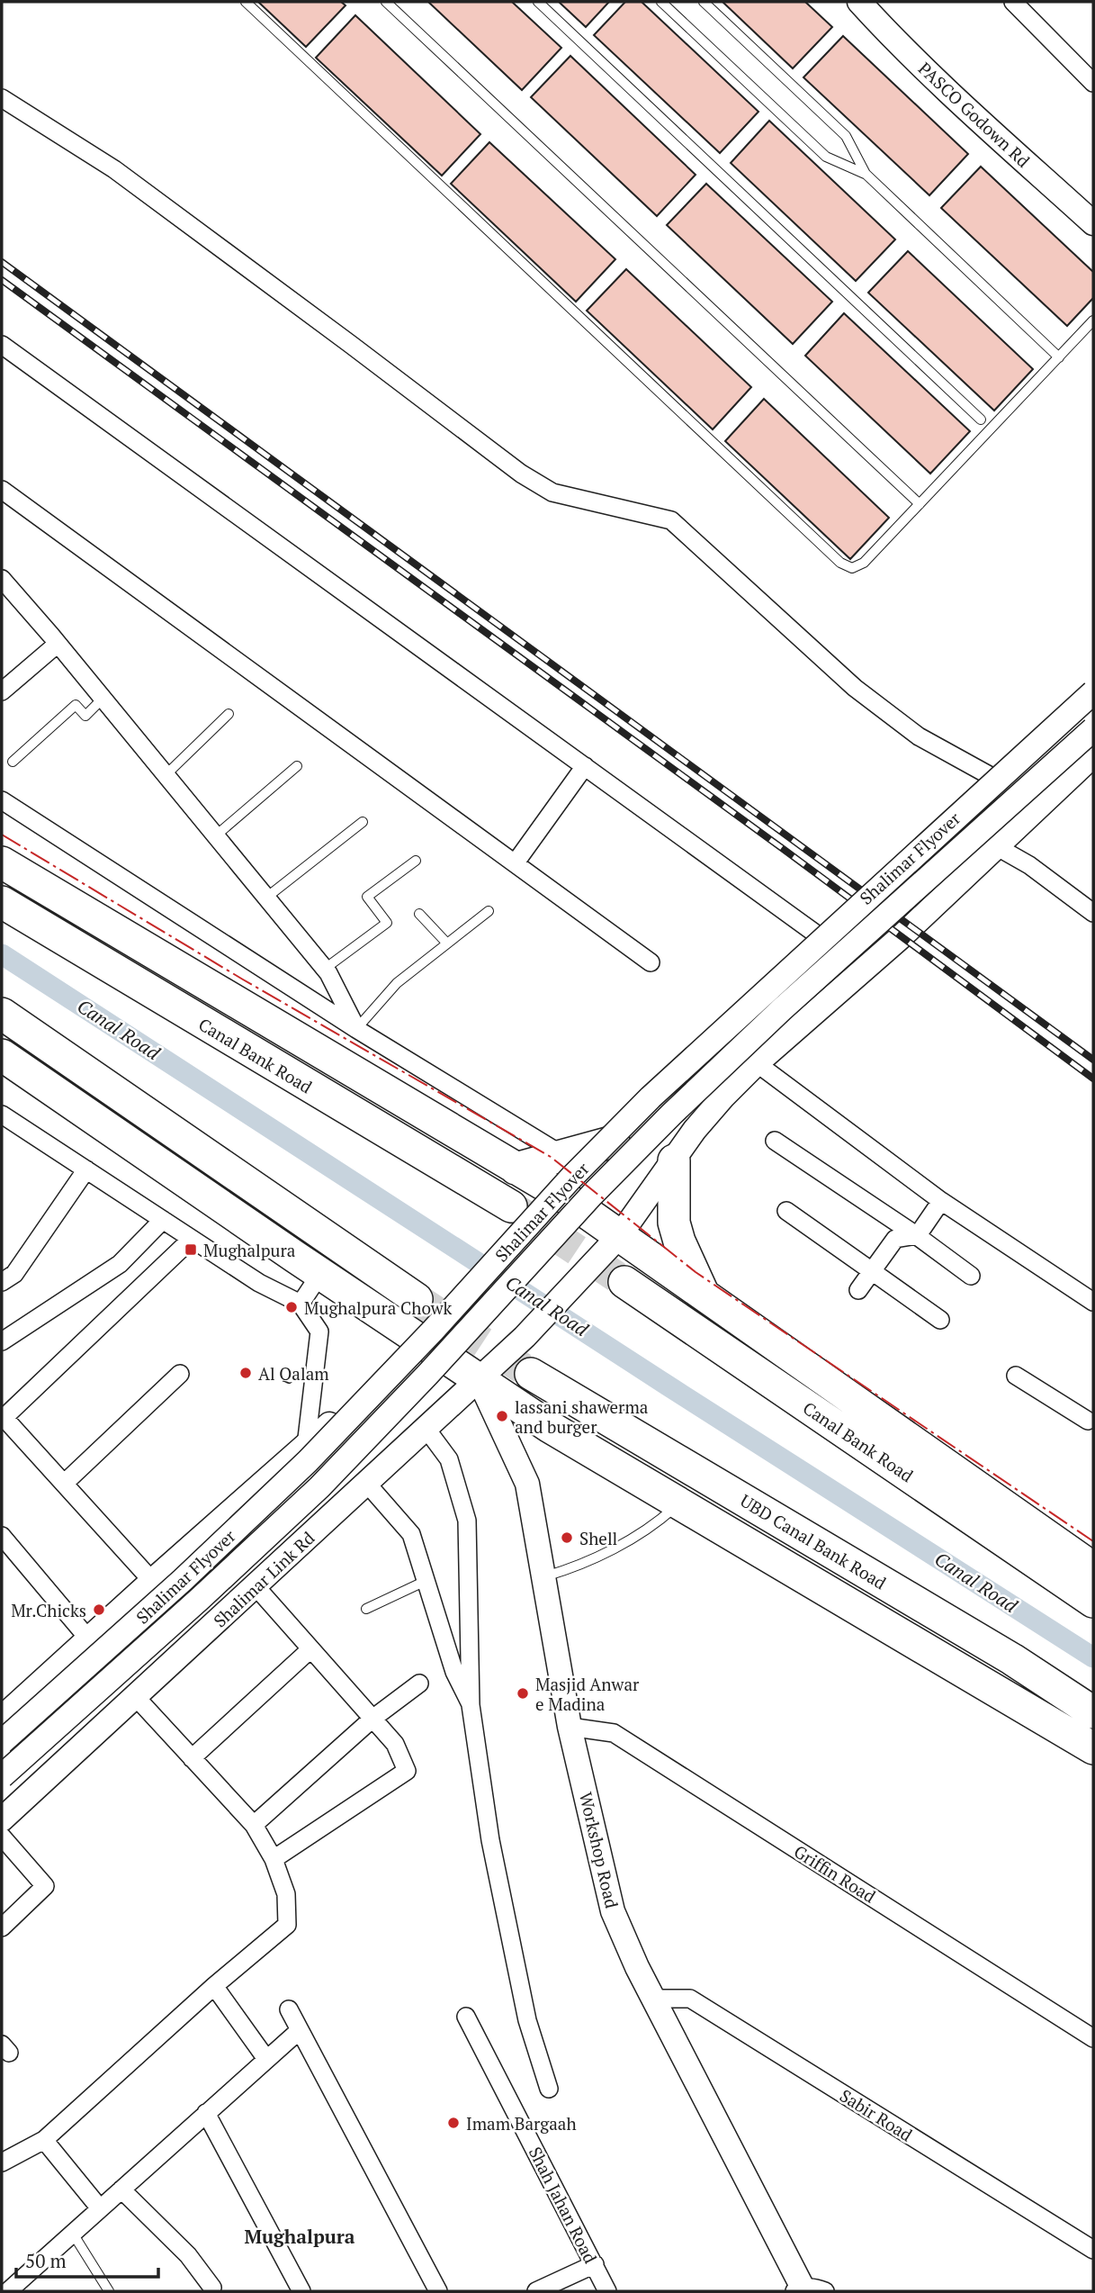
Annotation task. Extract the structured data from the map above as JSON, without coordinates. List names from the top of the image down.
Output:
{
  "streets": {
    "highway": ["Canal Bank Road", "UBD Canal Bank Road"],
    "main road": [
      "PASCO Godown Rd",
      "Shalimar Flyover",
      "Shalimar Link Rd",
      "Workshop Road"
    ],
    "street": ["Griffin Road", "Sabir Road", "Shah Jahan Road"]
  },
  "crossings": [
    ["Shalimar Link Rd", "Workshop Road"],
    ["Workshop Road", "Griffin Road"],
    ["Workshop Road", "Sabir Road"]
  ],
  "districts": ["Mughalpura"],
  "water": ["Canal Road"],
  "places": {
    "transit": ["Mughalpura"],
    "other": [
      "Mughalpura Chowk",
      "Al Qalam",
      "lassani shawerma and burger",
      "Shell",
      "Mr.Chicks",
      "Masjid Anwar e Madina",
      "Imam Bargaah"
    ]
  },
  "scale_bar": "50 m"
}
